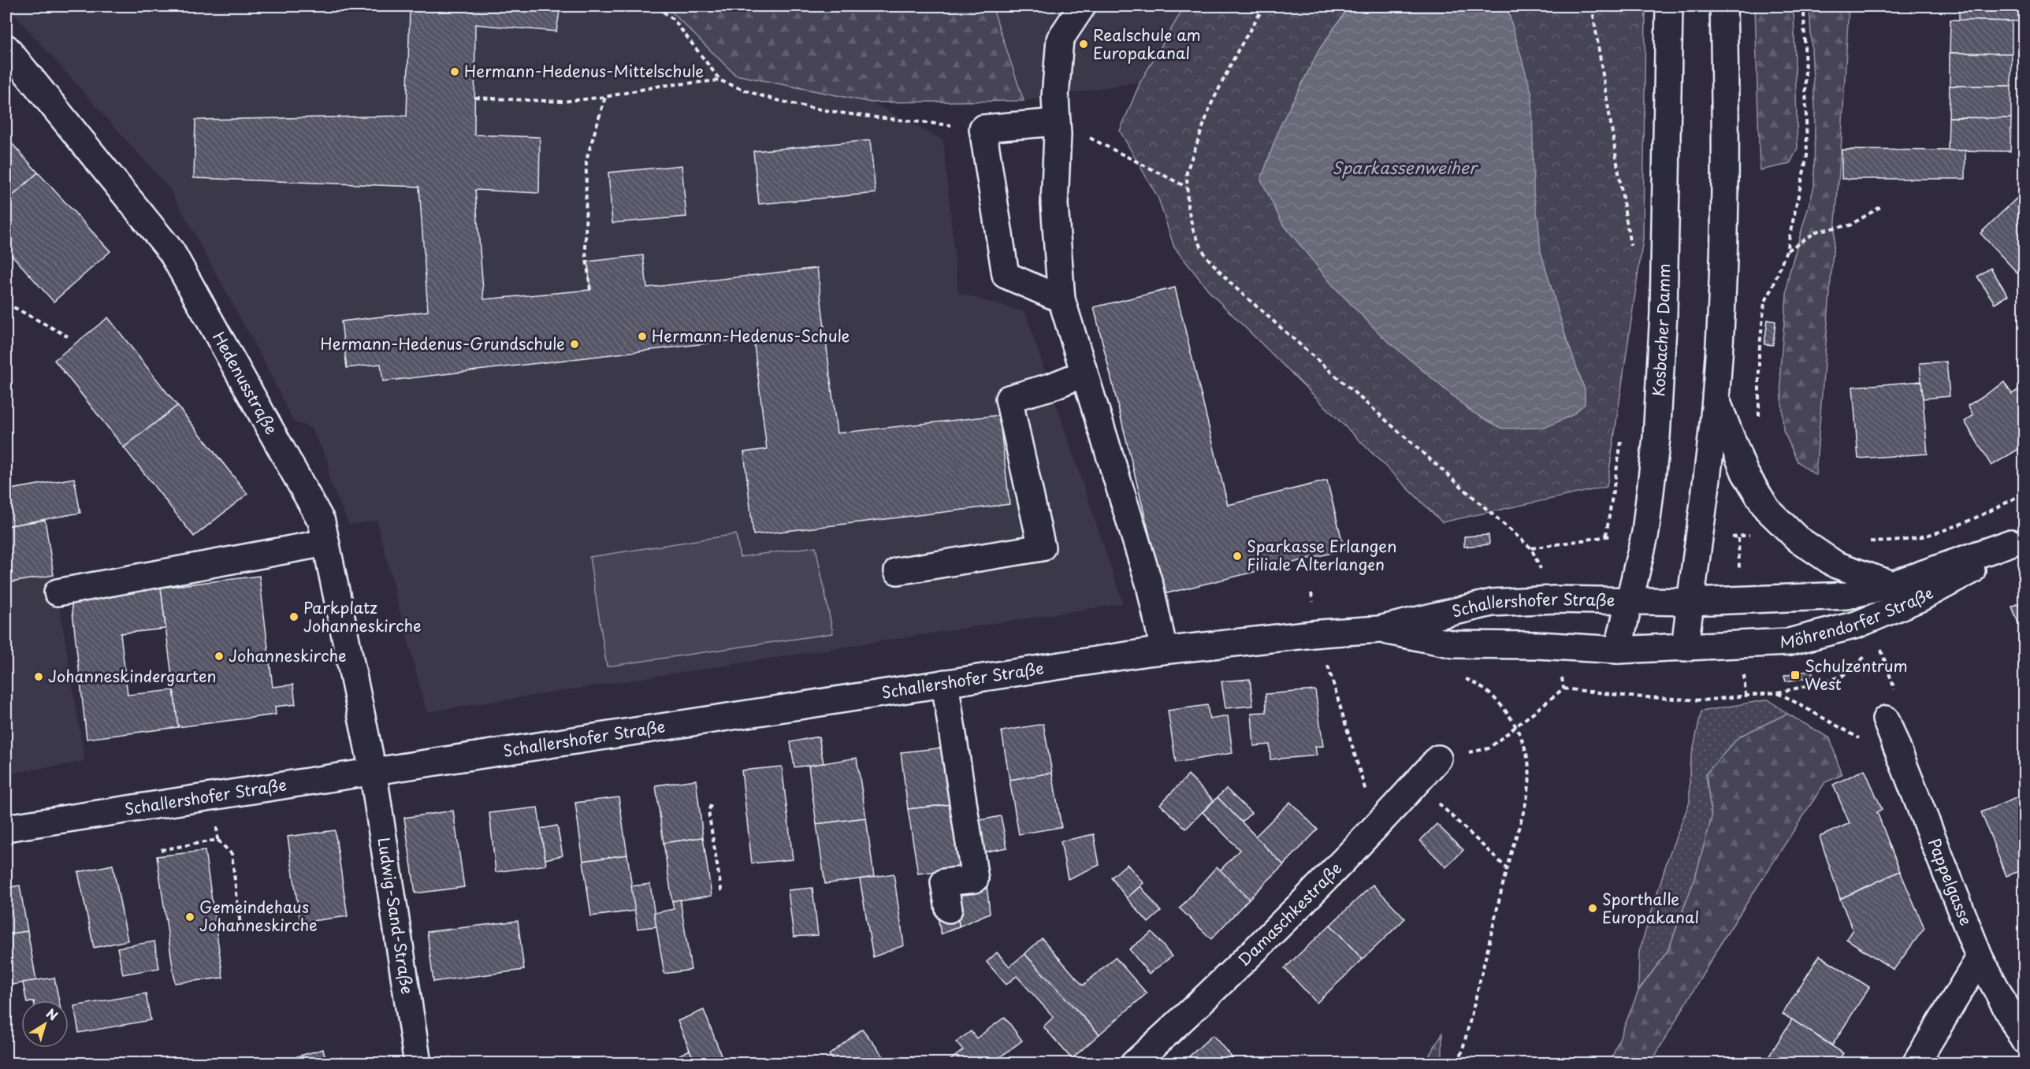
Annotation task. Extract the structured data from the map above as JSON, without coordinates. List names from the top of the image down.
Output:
{
  "streets": {
    "street": [
      "Kosbacher Damm",
      "Hedenusstraße",
      "Schallershofer Straße",
      "Möhrendorfer Straße",
      "Pappelgasse",
      "Damaschkestraße",
      "Ludwig-Sand-Straße"
    ]
  },
  "crossings": [
    ["Kosbacher Damm", "Schallershofer Straße"],
    ["Hedenusstraße", "Schallershofer Straße"],
    ["Hedenusstraße", "Ludwig-Sand-Straße"],
    ["Schallershofer Straße", "Möhrendorfer Straße"],
    ["Schallershofer Straße", "Ludwig-Sand-Straße"]
  ],
  "water": ["Sparkassenweiher"],
  "places": {
    "other": [
      "Realschule am Europakanal",
      "Hermann-Hedenus-Mittelschule",
      "Hermann-Hedenus-Schule",
      "Hermann-Hedenus-Grundschule",
      "Sparkasse Erlangen Filiale Alterlangen",
      "Parkplatz Johanneskirche",
      "Johanneskirche",
      "Johanneskindergarten",
      "Sporthalle Europakanal",
      "Gemeindehaus Johanneskirche"
    ],
    "transit": ["Schulzentrum West"]
  },
  "north": "top right"
}
